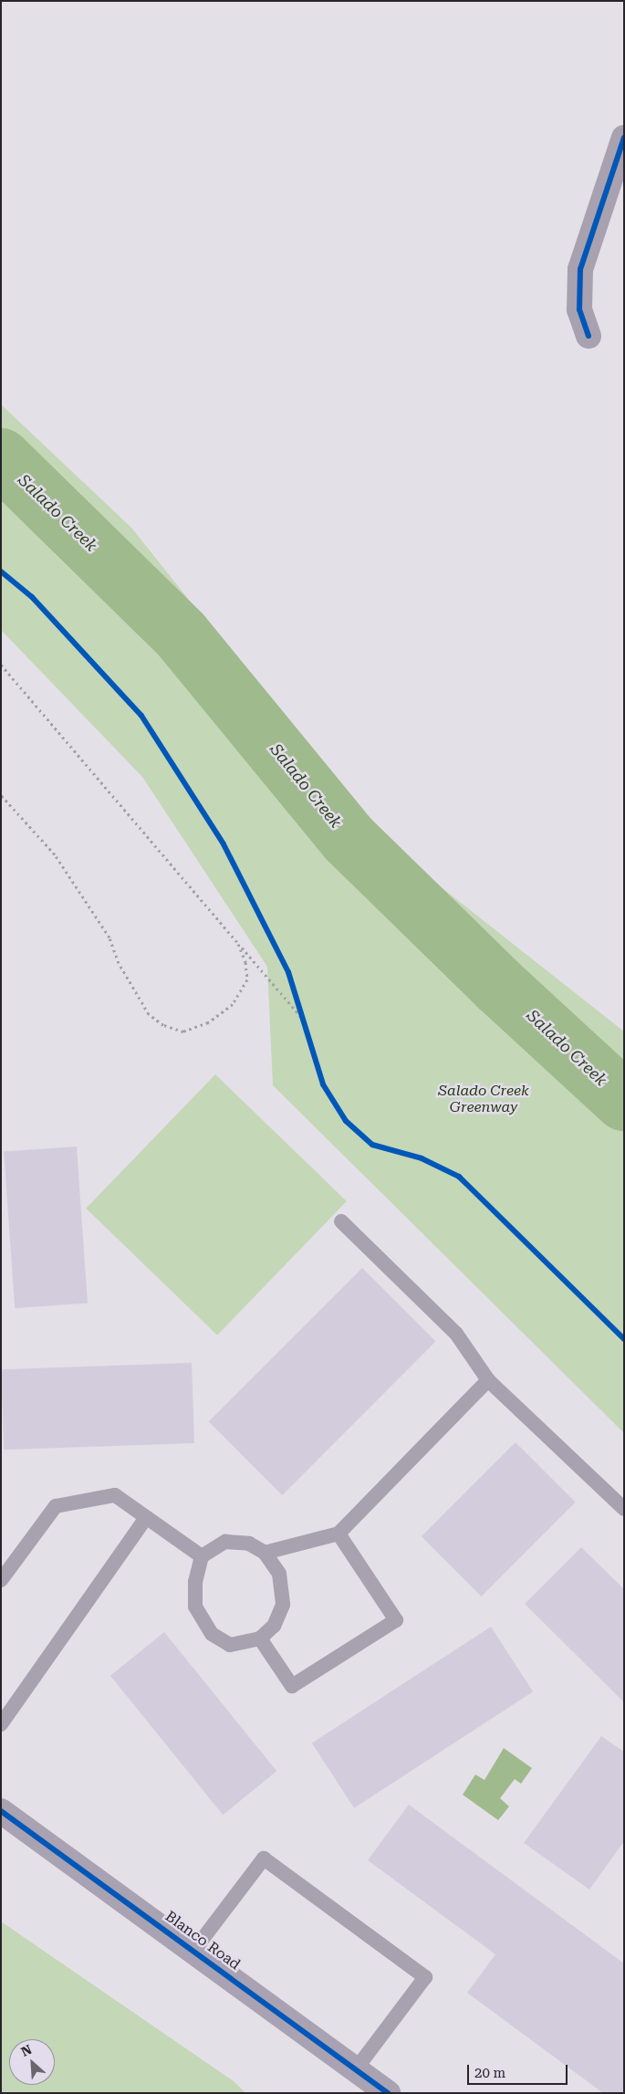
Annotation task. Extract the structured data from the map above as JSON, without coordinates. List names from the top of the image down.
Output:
{
  "streets": {
    "main road": ["Blanco Road"]
  },
  "water": ["Salado Creek"],
  "parks": ["Salado Creek Greenway"],
  "scale_bar": "20 m",
  "north": "top left"
}
